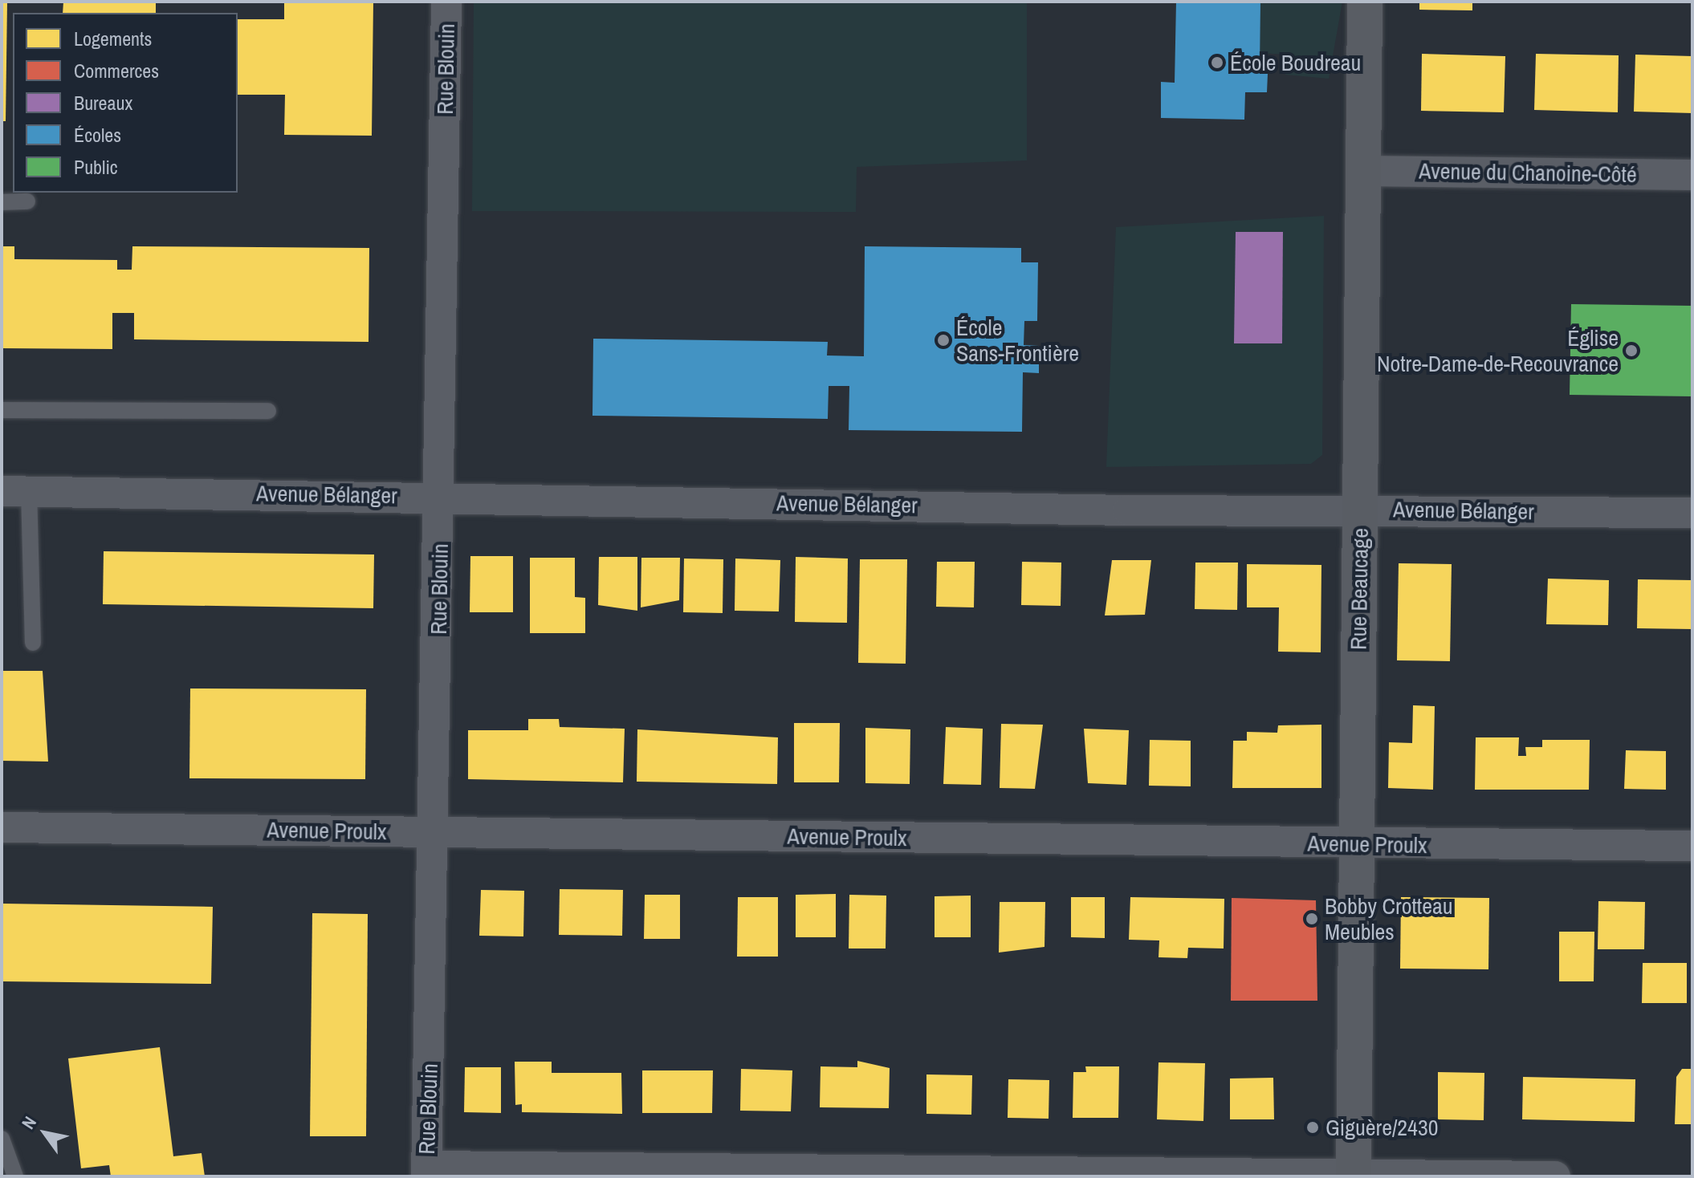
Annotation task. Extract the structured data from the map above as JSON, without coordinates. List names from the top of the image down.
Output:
{
  "streets": {
    "street": [
      "Rue Blouin",
      "Avenue du Chanoine-Côté",
      "Avenue Bélanger",
      "Rue Beaucage",
      "Avenue Proulx"
    ]
  },
  "crossings": [
    ["Rue Blouin", "Avenue Bélanger"],
    ["Rue Blouin", "Avenue Proulx"],
    ["Avenue du Chanoine-Côté", "Rue Beaucage"],
    ["Avenue Bélanger", "Rue Beaucage"],
    ["Rue Beaucage", "Avenue Proulx"]
  ],
  "places": [
    "École Boudreau",
    "École Sans-Frontière",
    "Église Notre-Dame-de-Recouvrance",
    "Bobby Crotteau Meubles",
    "Giguère/2430"
  ],
  "legend": [
    "Logements",
    "Commerces",
    "Bureaux",
    "Écoles",
    "Public"
  ],
  "north": "top left"
}
